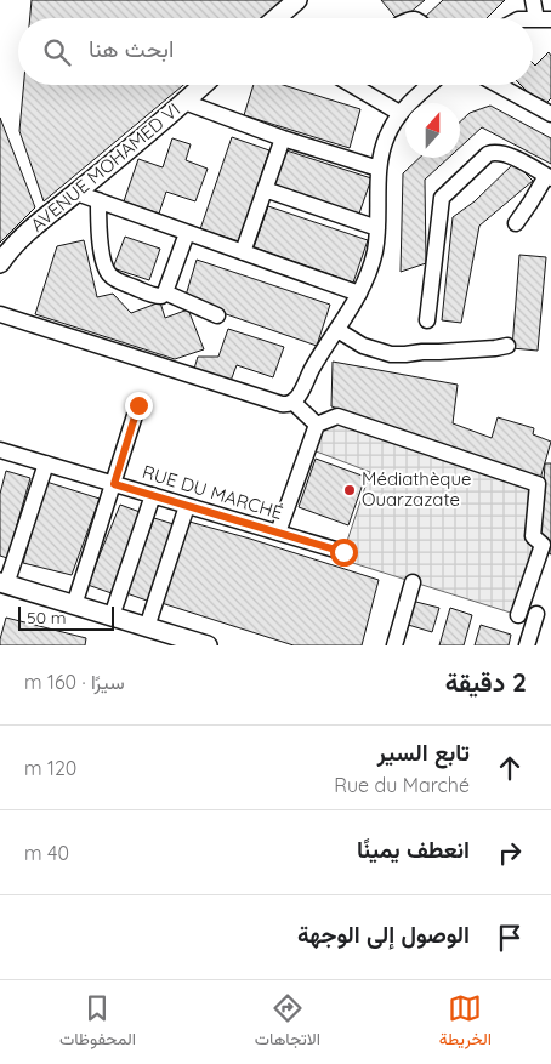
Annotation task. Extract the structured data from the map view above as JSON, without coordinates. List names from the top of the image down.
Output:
{
  "streets": {
    "main road": ["AVENUE MOHAMED VI"],
    "street": ["RUE DU MARCHÉ"]
  },
  "places": ["Médiathèque Ouarzazate"],
  "scale_bar": "50 m",
  "north": "top",
  "page": {
    "search": "ابحث هنا",
    "scale": "50 m",
    "heading": ["2 دقيقة", "سيرًا · 160 m"],
    "list": [
      ["تابع السير", "Rue du Marché", "120 m"],
      ["انعطف يمينًا", "40 m"],
      "الوصول إلى الوجهة"
    ],
    "nav": ["الخريطة", "الاتجاهات", "المحفوظات"]
  }
}
